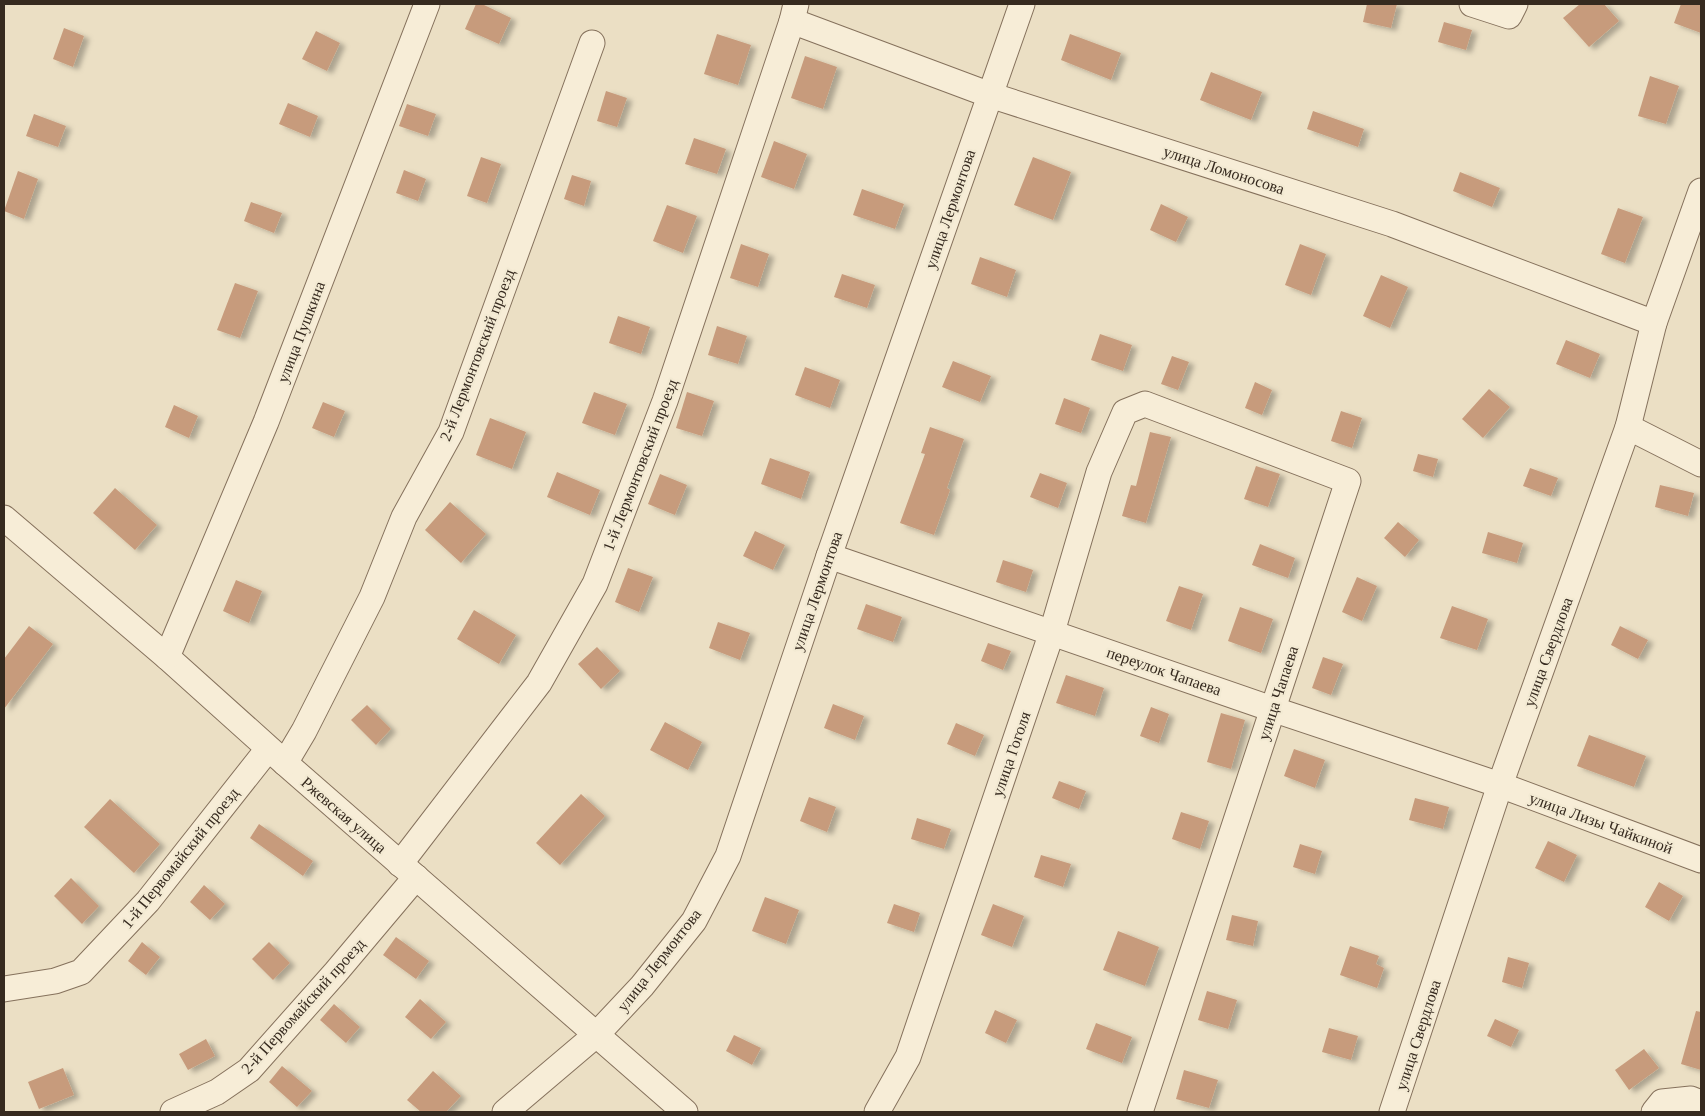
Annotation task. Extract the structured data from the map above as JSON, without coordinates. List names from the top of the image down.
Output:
{
  "streets": {
    "street": [
      "улица Ломоносова",
      "улица Лермонтова",
      "улица Пушкина",
      "2-й Лермонтовский проезд",
      "1-й Лермонтовский проезд",
      "улица Свердлова",
      "переулок Чапаева",
      "улица Чапаева",
      "улица Гоголя",
      "Ржевская улица",
      "улица Лизы Чайкиной",
      "1-й Первомайский проезд",
      "2-й Первомайский проезд"
    ]
  },
  "crossings": [
    ["улица Ломоносова", "улица Лермонтова"],
    ["улица Ломоносова", "1-й Лермонтовский проезд"],
    ["улица Ломоносова", "улица Свердлова"],
    ["улица Лермонтова", "переулок Чапаева"],
    ["улица Лермонтова", "Ржевская улица"],
    ["улица Пушкина", "Ржевская улица"],
    ["2-й Лермонтовский проезд", "Ржевская улица"],
    ["2-й Лермонтовский проезд", "1-й Первомайский проезд"],
    ["1-й Лермонтовский проезд", "Ржевская улица"],
    ["1-й Лермонтовский проезд", "2-й Первомайский проезд"],
    ["улица Свердлова", "переулок Чапаева"],
    ["улица Свердлова", "улица Лизы Чайкиной"],
    ["переулок Чапаева", "улица Чапаева"],
    ["переулок Чапаева", "улица Гоголя"],
    ["переулок Чапаева", "улица Лизы Чайкиной"],
    ["улица Чапаева", "улица Гоголя"],
    ["Ржевская улица", "1-й Первомайский проезд"],
    ["Ржевская улица", "2-й Первомайский проезд"]
  ]
}
